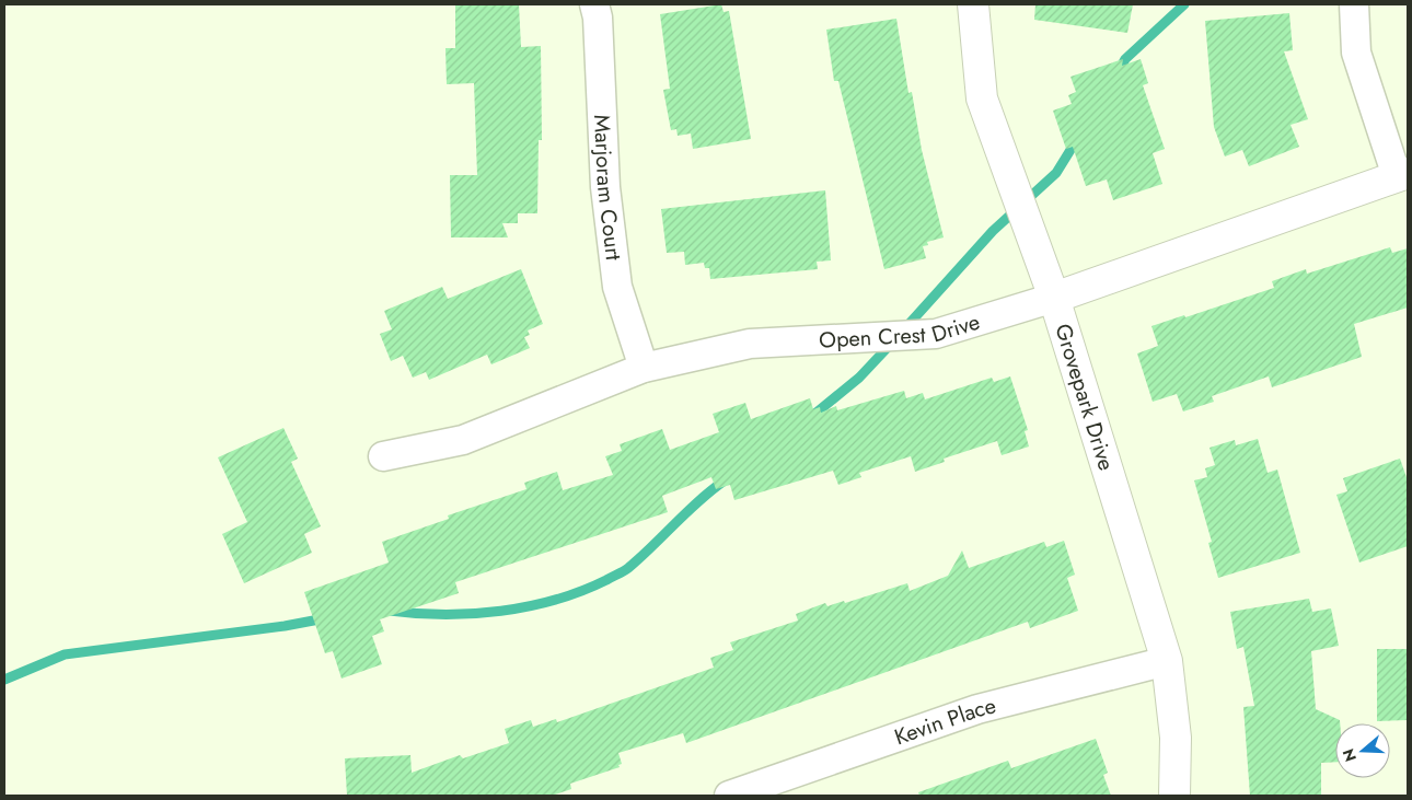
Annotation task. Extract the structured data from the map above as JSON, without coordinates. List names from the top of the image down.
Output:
{
  "streets": {
    "street": [
      "Marjoram Court",
      "Open Crest Drive",
      "Grovepark Drive",
      "Kevin Place"
    ]
  },
  "crossings": [
    ["Marjoram Court", "Open Crest Drive"],
    ["Open Crest Drive", "Grovepark Drive"],
    ["Grovepark Drive", "Kevin Place"]
  ],
  "north": "left"
}
